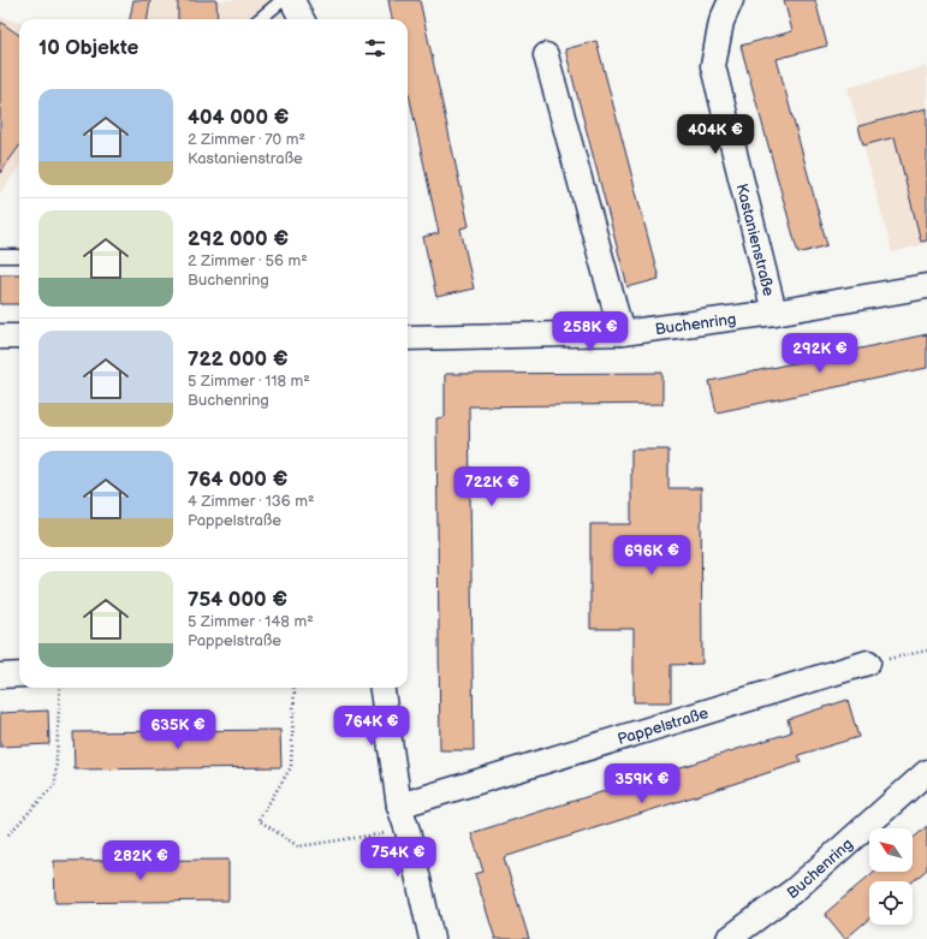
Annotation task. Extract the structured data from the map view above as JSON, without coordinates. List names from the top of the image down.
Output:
{
  "streets": {
    "street": ["Kastanienstraße", "Buchenring", "Pappelstraße"]
  },
  "crossings": [
    ["Kastanienstraße", "Buchenring"]
  ],
  "north": "top left",
  "page": {
    "heading": "10 Objekte",
    "list": [
      {
        "name": "404 000 €",
        "note": "2 Zimmer · 70 m² · Kastanienstraße"
      },
      {
        "name": "292 000 €",
        "note": "2 Zimmer · 56 m² · Buchenring"
      },
      {
        "name": "722 000 €",
        "note": "5 Zimmer · 118 m² · Buchenring"
      },
      {
        "name": "764 000 €",
        "note": "4 Zimmer · 136 m² · Pappelstraße"
      },
      {
        "name": "754 000 €",
        "note": "5 Zimmer · 148 m² · Pappelstraße"
      }
    ],
    "price": [
      "404K €",
      "258K €",
      "292K €",
      "722K €",
      "696K €",
      "764K €",
      "635K €",
      "359K €",
      "754K €",
      "282K €"
    ]
  }
}
